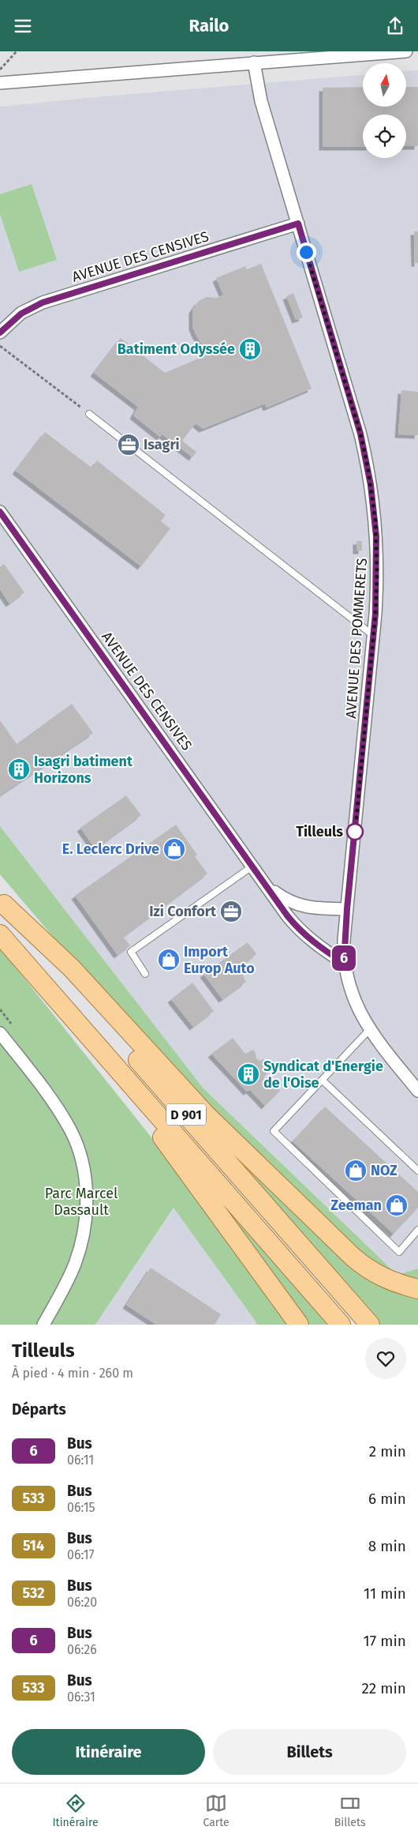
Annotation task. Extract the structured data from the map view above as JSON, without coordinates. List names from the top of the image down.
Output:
{
  "streets": {
    "main road": ["D 901"],
    "street": ["AVENUE DES CENSIVES", "AVENUE DES POMMERETS"]
  },
  "crossings": [
    ["AVENUE DES CENSIVES", "AVENUE DES POMMERETS"]
  ],
  "parks": ["Parc Marcel Dassault"],
  "places": {
    "building": ["Batiment Odyssée", "Isagri batiment Horizons", "Syndicat d'Energie de l'Oise"],
    "office": ["Isagri", "Izi Confort"],
    "other": ["Tilleuls"],
    "shop": [
      "E. Leclerc Drive",
      "Import Europ Auto",
      "NOZ",
      "Zeeman"
    ]
  },
  "lines": ["bus line 6"],
  "north": "top",
  "page": {
    "header": "Railo",
    "on_map": "6",
    "heading": [
      ["Tilleuls", "À pied · 4 min · 260 m"],
      "Départs"
    ],
    "list": [
      {
        "mark": "6",
        "name": "Bus",
        "note": "06:11",
        "value": "2 min"
      },
      {
        "mark": "533",
        "name": "Bus",
        "note": "06:15",
        "value": "6 min"
      },
      {
        "mark": "514",
        "name": "Bus",
        "note": "06:17",
        "value": "8 min"
      },
      {
        "mark": "532",
        "name": "Bus",
        "note": "06:20",
        "value": "11 min"
      },
      {
        "mark": "6",
        "name": "Bus",
        "note": "06:26",
        "value": "17 min"
      },
      {
        "mark": "533",
        "name": "Bus",
        "note": "06:31",
        "value": "22 min"
      }
    ],
    "buttons": ["Itinéraire", "Billets"],
    "tabs": ["Itinéraire", "Carte", "Billets"]
  }
}
